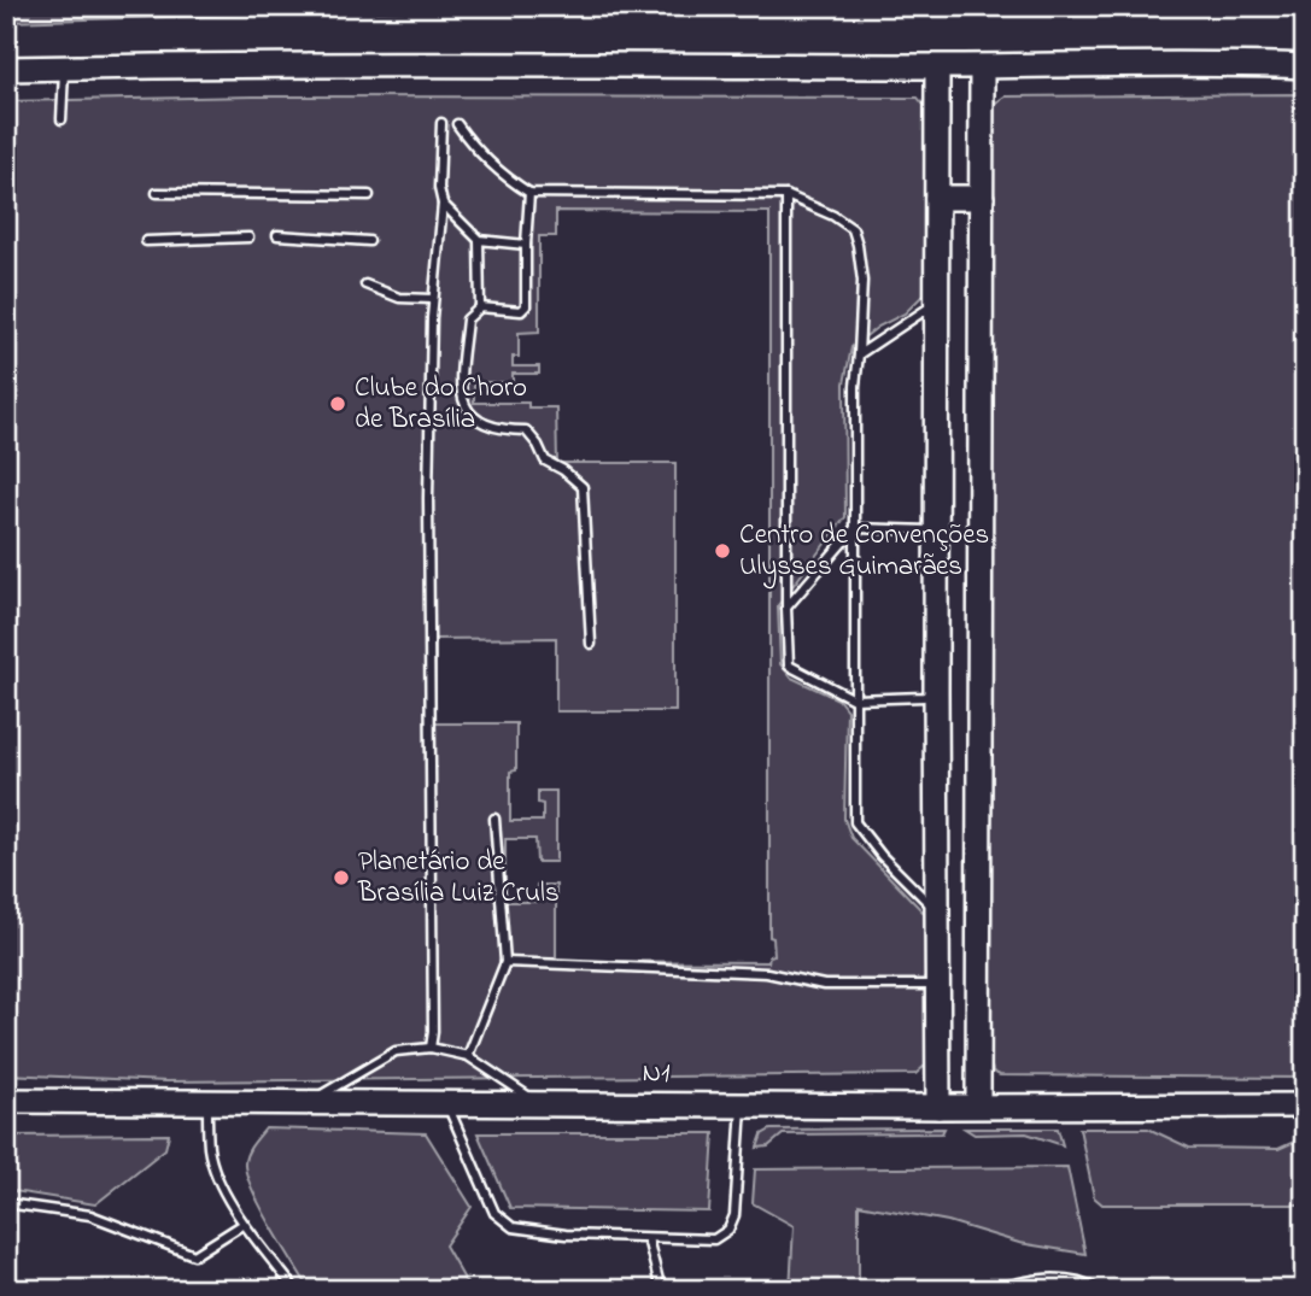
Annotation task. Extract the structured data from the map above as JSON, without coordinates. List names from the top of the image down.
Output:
{
  "streets": {
    "highway": ["N1"]
  },
  "places": ["Clube do Choro de Brasília", "Centro de Convenções Ulysses Guimarães", "Planetário de Brasília Luiz Cruls"]
}
